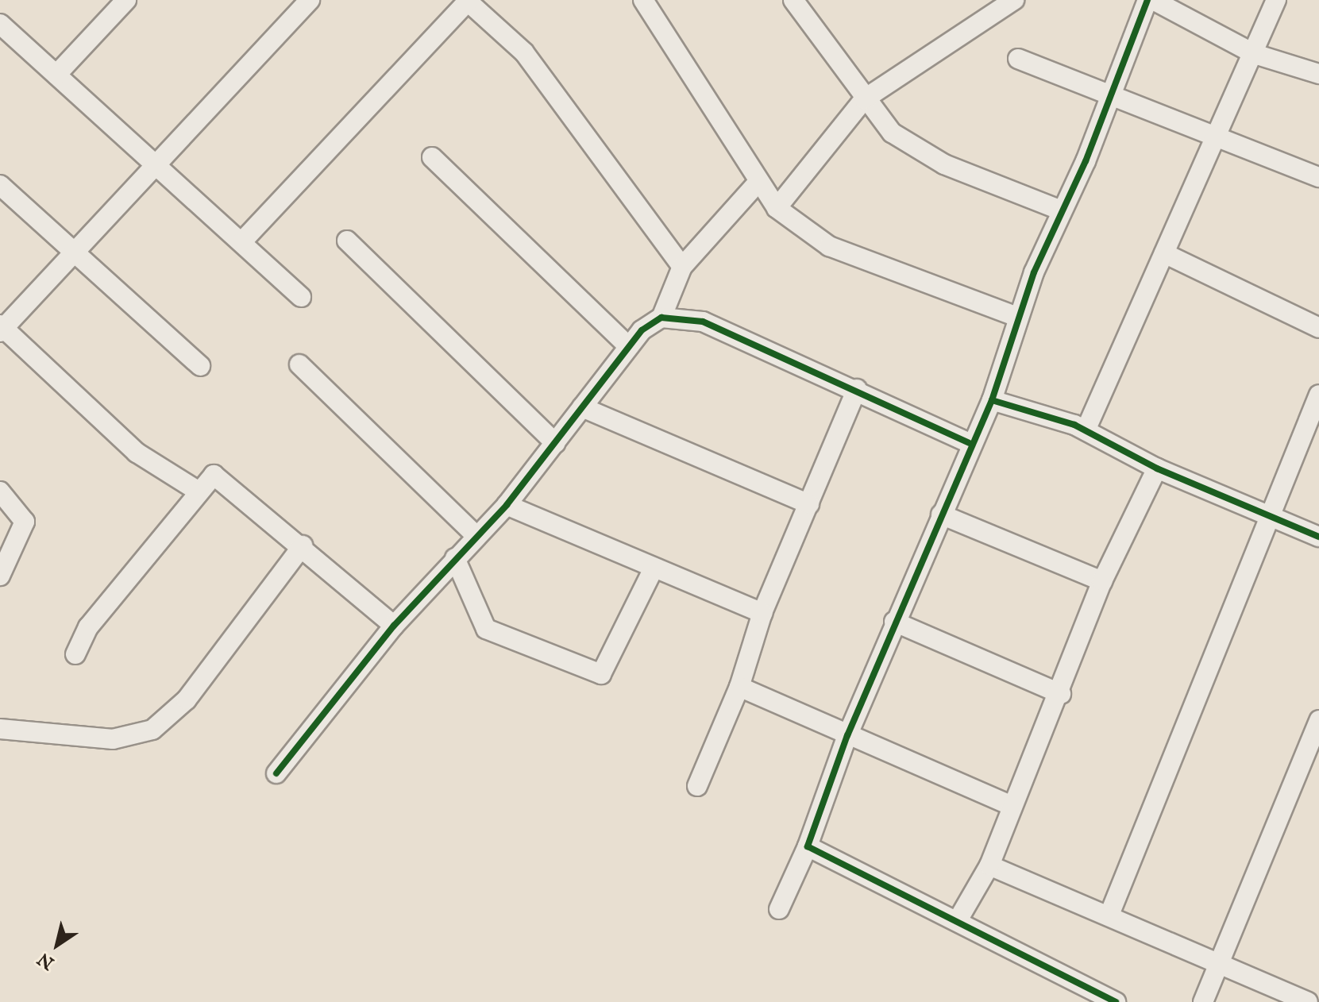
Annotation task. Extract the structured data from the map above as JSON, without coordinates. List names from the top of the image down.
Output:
{
  "north": "bottom left"
}
